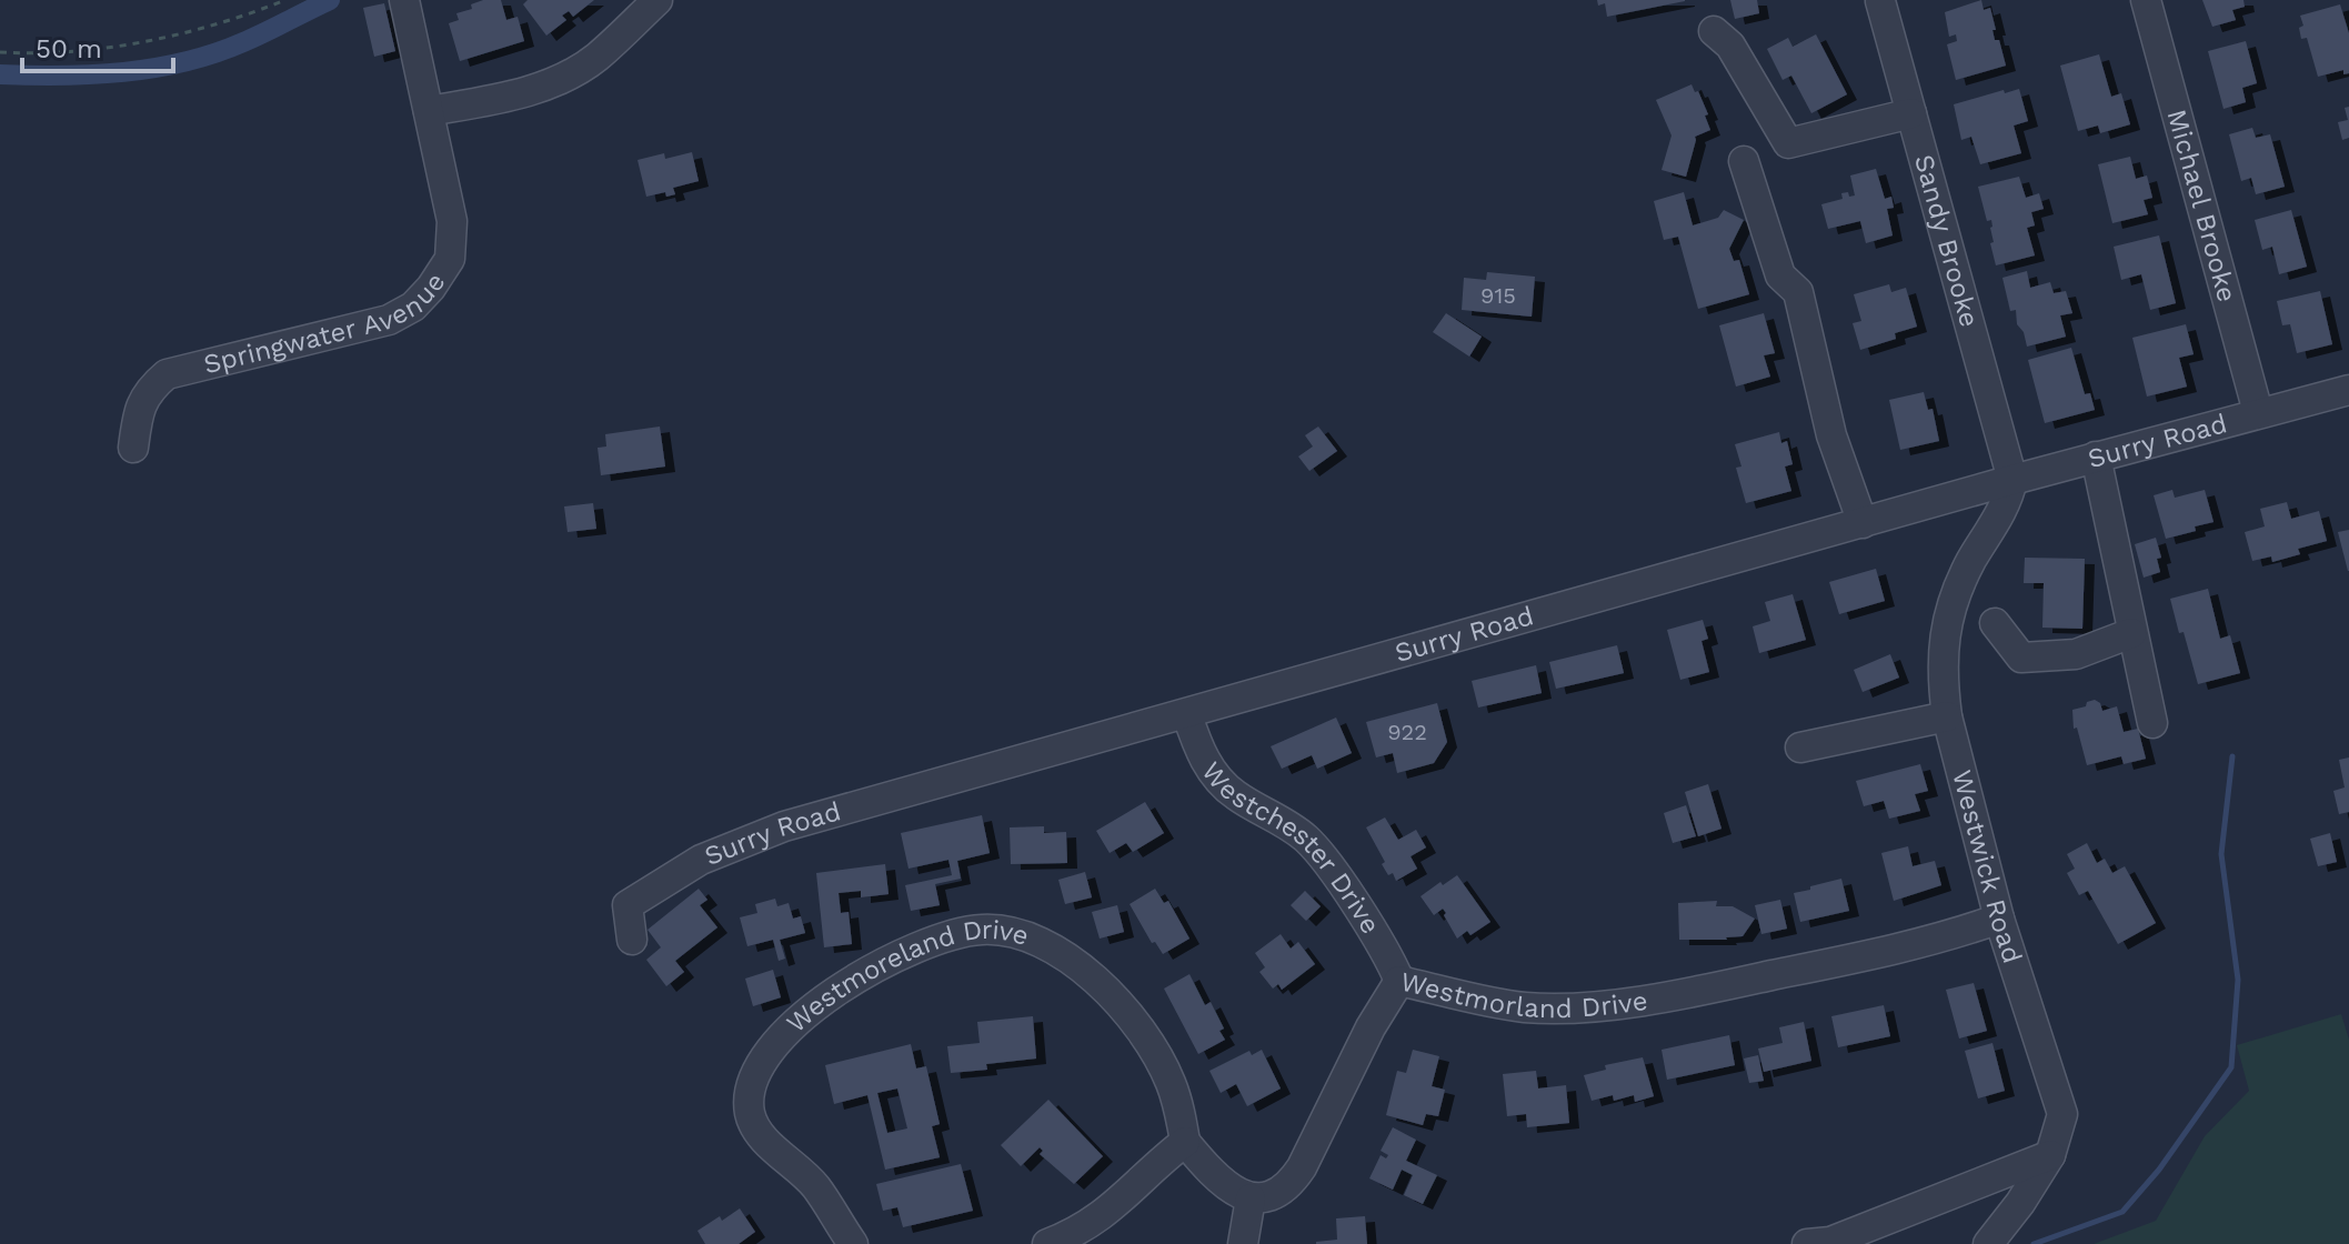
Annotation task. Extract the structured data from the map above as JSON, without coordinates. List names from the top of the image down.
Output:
{
  "streets": {
    "street": [
      "Michael Brooke",
      "Sandy Brooke",
      "Springwater Avenue",
      "Surry Road",
      "Westchester Drive",
      "Westwick Road",
      "Westmoreland Drive",
      "Westmorland Drive"
    ]
  },
  "crossings": [
    ["Michael Brooke", "Surry Road"],
    ["Sandy Brooke", "Surry Road"],
    ["Sandy Brooke", "Westwick Road"],
    ["Surry Road", "Westchester Drive"],
    ["Surry Road", "Westwick Road"],
    ["Westchester Drive", "Westmorland Drive"],
    ["Westwick Road", "Westmorland Drive"]
  ],
  "house_numbers": ["915", "922"],
  "scale_bar": "50 m"
}
